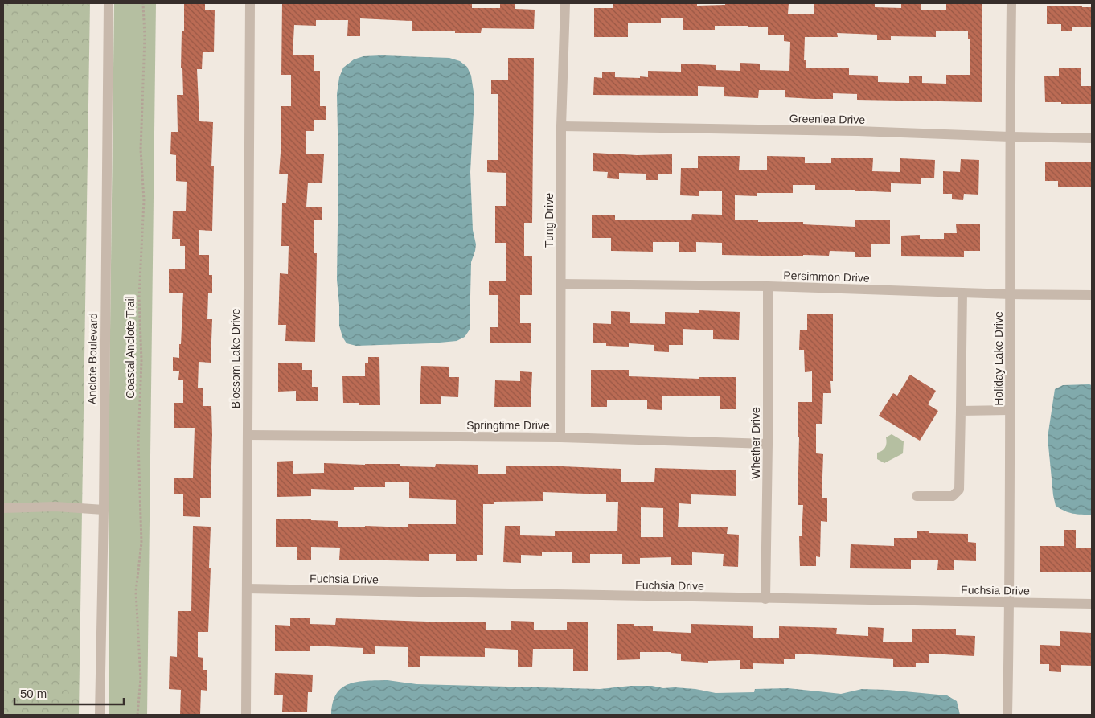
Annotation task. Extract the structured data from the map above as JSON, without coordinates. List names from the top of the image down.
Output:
{
  "streets": {
    "street": [
      "Greenlea Drive",
      "Tung Drive",
      "Persimmon Drive",
      "Anclote Boulevard",
      "Blossom Lake Drive",
      "Holiday Lake Drive",
      "Springtime Drive",
      "Whether Drive",
      "Fuchsia Drive"
    ],
    "path": ["Coastal Anclote Trail"]
  },
  "crossings": [
    ["Greenlea Drive", "Tung Drive"],
    ["Greenlea Drive", "Holiday Lake Drive"],
    ["Tung Drive", "Persimmon Drive"],
    ["Tung Drive", "Springtime Drive"],
    ["Persimmon Drive", "Holiday Lake Drive"],
    ["Persimmon Drive", "Whether Drive"],
    ["Blossom Lake Drive", "Springtime Drive"],
    ["Blossom Lake Drive", "Fuchsia Drive"],
    ["Holiday Lake Drive", "Fuchsia Drive"],
    ["Springtime Drive", "Whether Drive"],
    ["Whether Drive", "Fuchsia Drive"]
  ],
  "scale_bar": "50 m"
}
